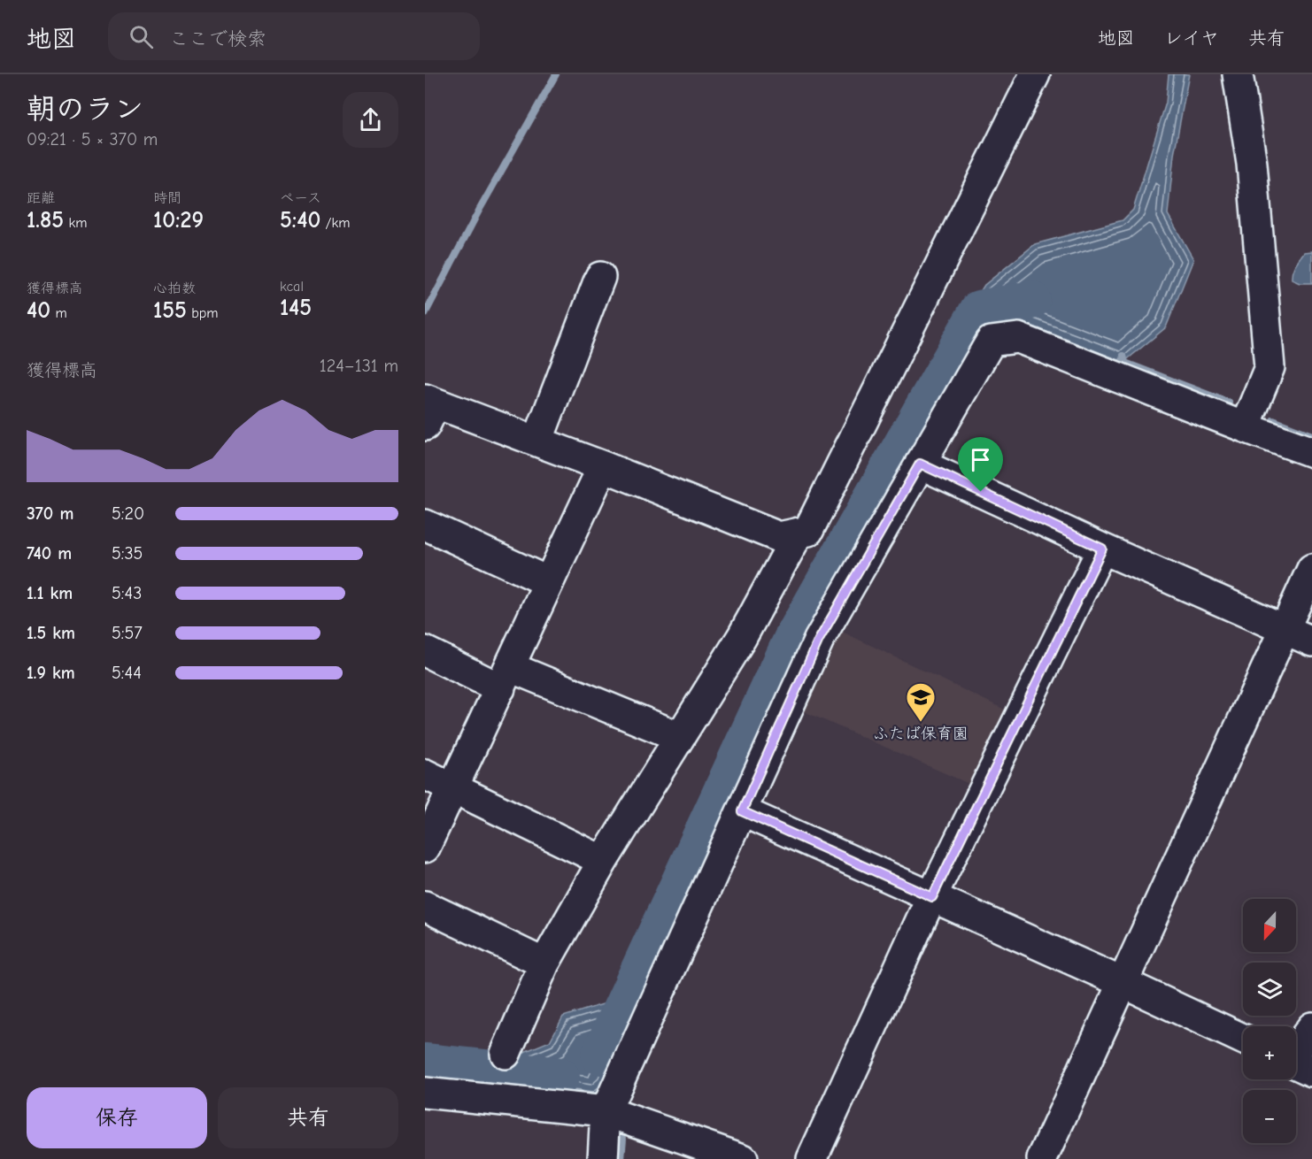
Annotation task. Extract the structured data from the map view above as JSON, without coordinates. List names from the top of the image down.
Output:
{
  "places": {
    "school or university": ["ふたば保育園"]
  },
  "north": "bottom",
  "page": {
    "header": "地図",
    "search": "ここで検索",
    "nav": ["地図", "レイヤ", "共有"],
    "heading": ["朝のラン", "09:21 · 5 × 370 m"],
    "stats": [
      ["距離", "1.85 km"],
      ["時間", "10:29"],
      ["ペース", "5:40 /km"],
      ["獲得標高", "40 m"],
      ["心拍数", "155 bpm"],
      ["kcal", "145"]
    ],
    "chart": ["獲得標高", "124–131 m"],
    "list": [
      {
        "name": "370 m",
        "note": "5:20"
      },
      {
        "name": "740 m",
        "note": "5:35"
      },
      {
        "name": "1.1 km",
        "note": "5:43"
      },
      {
        "name": "1.5 km",
        "note": "5:57"
      },
      {
        "name": "1.9 km",
        "note": "5:44"
      }
    ],
    "map_buttons": ["+", "−"],
    "buttons": ["保存", "共有"]
  }
}
